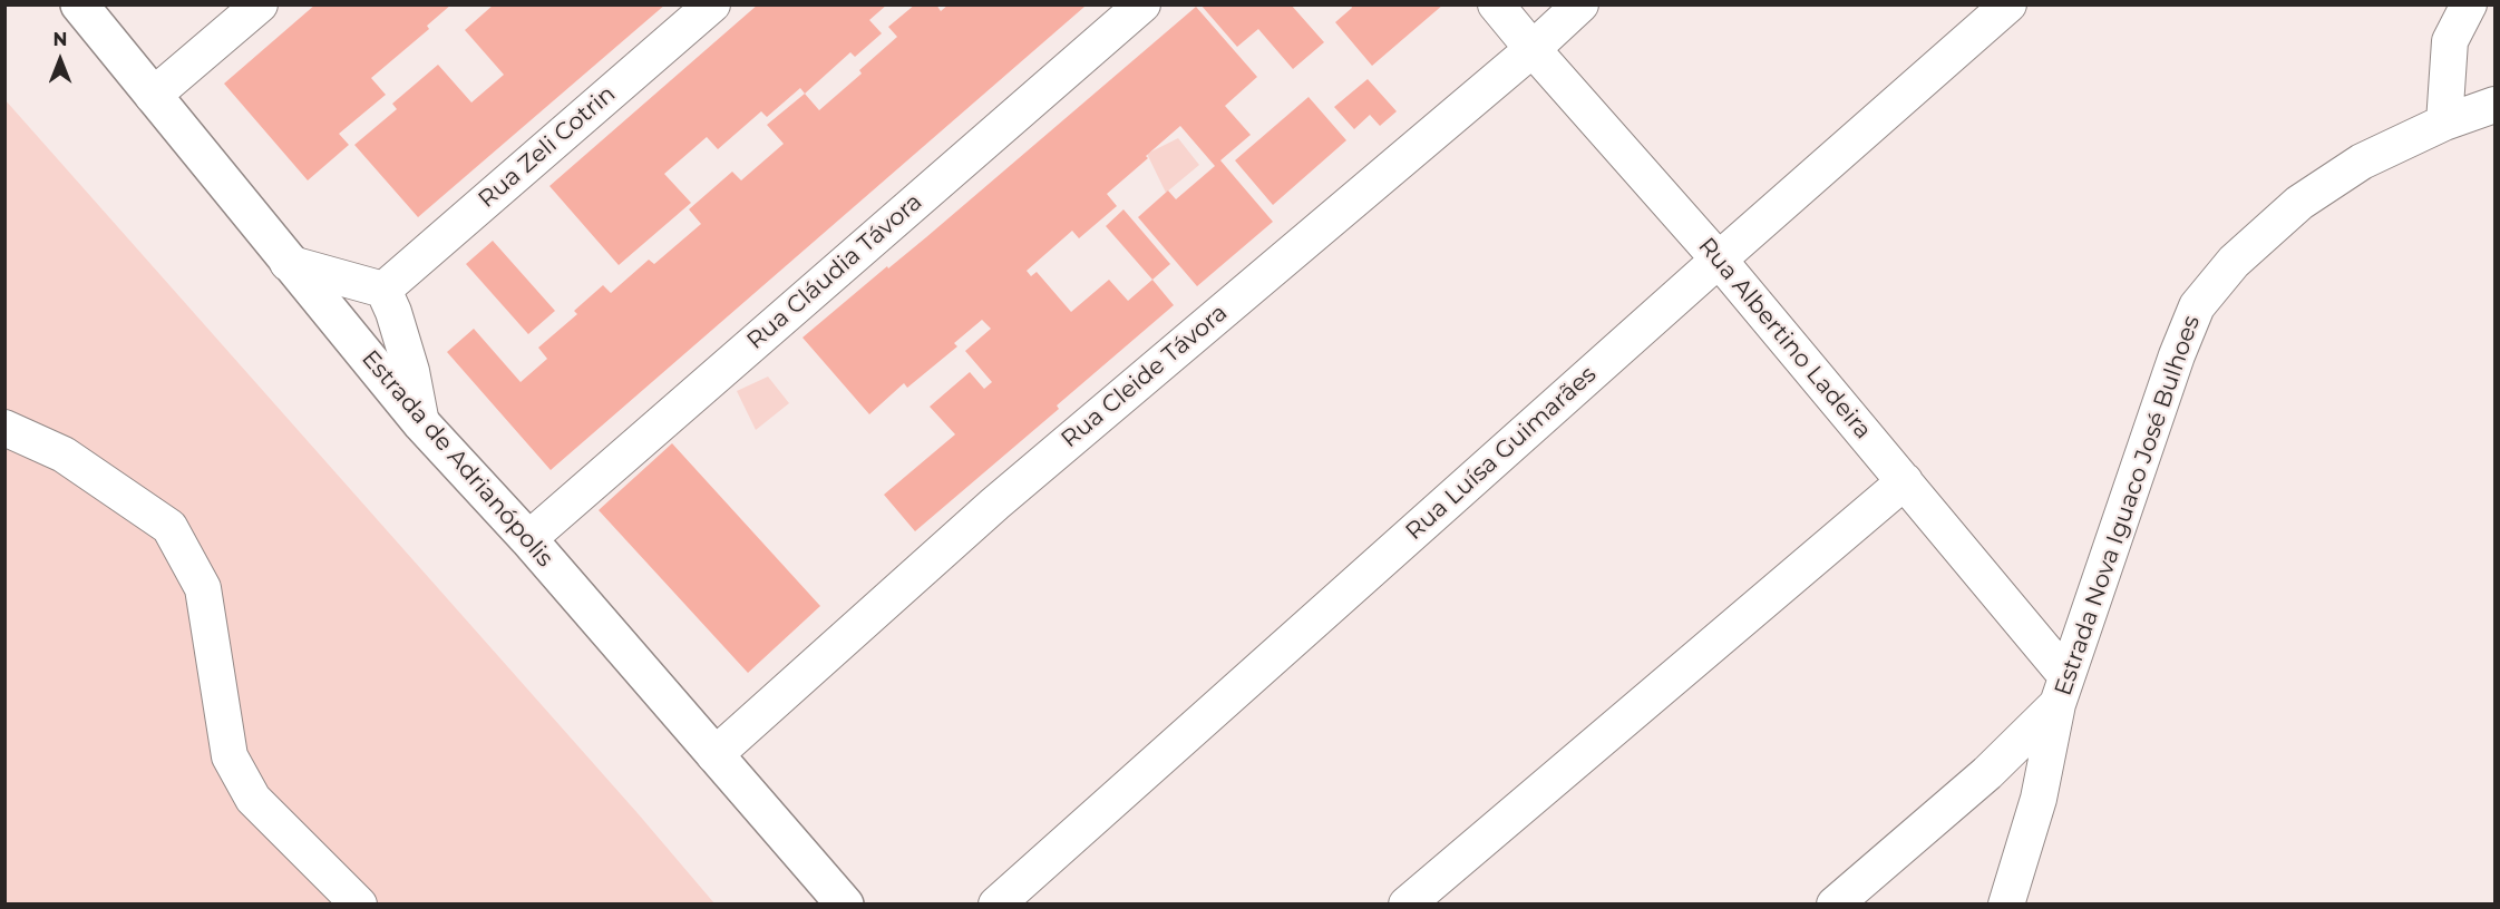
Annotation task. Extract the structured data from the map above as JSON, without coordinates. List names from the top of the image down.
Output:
{
  "streets": {
    "main road": ["Estrada de Adrianópolis"],
    "street": [
      "Rua Zeli Cotrin",
      "Rua Cláudia Távora",
      "Rua Albertino Ladeira",
      "Rua Cleide Távora",
      "Rua Luísa Guimarães",
      "Estrada Nova Iguaco José Bulhoes"
    ]
  },
  "crossings": [
    ["Rua Cláudia Távora", "Estrada de Adrianópolis"],
    ["Rua Albertino Ladeira", "Rua Cleide Távora"],
    ["Rua Albertino Ladeira", "Rua Luísa Guimarães"],
    ["Rua Albertino Ladeira", "Estrada Nova Iguaco José Bulhoes"],
    ["Rua Cleide Távora", "Estrada de Adrianópolis"]
  ],
  "north": "top"
}
